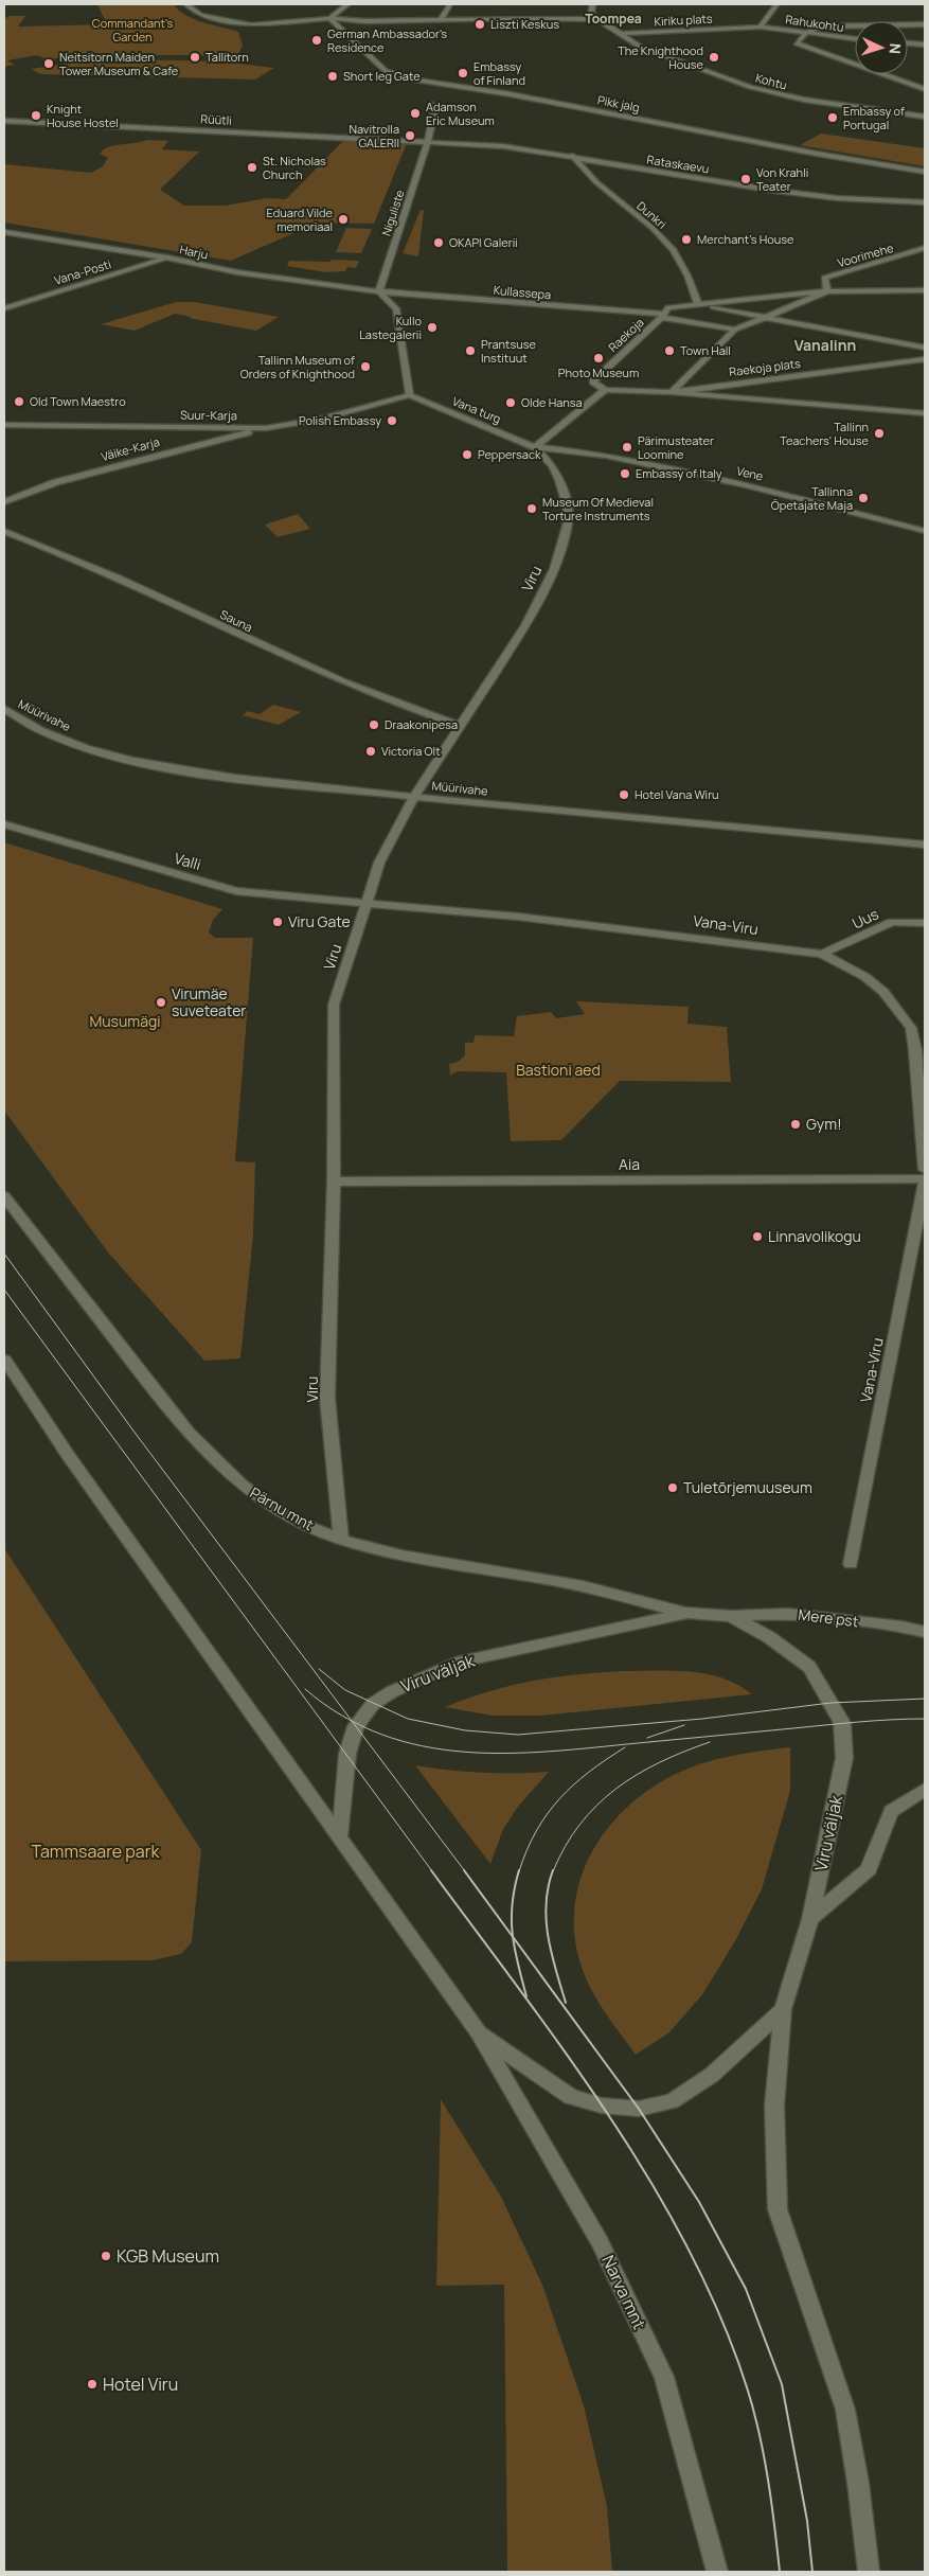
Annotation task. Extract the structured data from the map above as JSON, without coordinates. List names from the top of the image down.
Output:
{
  "streets": {
    "street": [
      "Kiriku plats",
      "Rahukohtu",
      "Kohtu",
      "Pikk jalg",
      "Rüütli",
      "Rataskaevu",
      "Niguliste",
      "Dunkri",
      "Harju",
      "Voorimehe",
      "Vana-Posti",
      "Kullassepa",
      "Raekoja",
      "Raekoja plats",
      "Vana turg",
      "Suur-Karja",
      "Väike-Karja",
      "Vene",
      "Viru",
      "Sauna",
      "Müürivahe",
      "Valli",
      "Uus",
      "Vana-Viru",
      "Aia",
      "Pärnu mnt",
      "Mere pst",
      "Viru väljak",
      "Narva mnt"
    ]
  },
  "crossings": [
    ["Kiriku plats", "Rahukohtu"],
    ["Kiriku plats", "Kohtu"],
    ["Rüütli", "Rataskaevu"],
    ["Rüütli", "Niguliste"],
    ["Rataskaevu", "Niguliste"],
    ["Rataskaevu", "Dunkri"],
    ["Niguliste", "Harju"],
    ["Niguliste", "Kullassepa"],
    ["Dunkri", "Raekoja plats"],
    ["Harju", "Vana-Posti"],
    ["Harju", "Kullassepa"],
    ["Voorimehe", "Raekoja plats"],
    ["Kullassepa", "Raekoja"],
    ["Kullassepa", "Raekoja plats"],
    ["Raekoja", "Raekoja plats"],
    ["Vana turg", "Suur-Karja"],
    ["Vana turg", "Vene"],
    ["Vana turg", "Viru"],
    ["Suur-Karja", "Väike-Karja"],
    ["Vene", "Viru"],
    ["Viru", "Sauna"],
    ["Viru", "Müürivahe"],
    ["Viru", "Valli"],
    ["Viru", "Vana-Viru"],
    ["Viru", "Aia"],
    ["Viru", "Pärnu mnt"],
    ["Valli", "Vana-Viru"],
    ["Uus", "Vana-Viru"],
    ["Vana-Viru", "Aia"],
    ["Pärnu mnt", "Viru väljak"],
    ["Mere pst", "Viru väljak"]
  ],
  "districts": ["Toompea", "Vanalinn"],
  "parks": [
    "Commandant's Garden",
    "Musumägi",
    "Bastioni aed",
    "Tammsaare park"
  ],
  "places": [
    "Liszti Keskus",
    "German Ambassador's Residence",
    "Tallitorn",
    "The Knighthood House",
    "Neitsitorn Maiden Tower Museum & Cafe",
    "Embassy of Finland",
    "Short leg Gate",
    "Adamson Eric Museum",
    "Knight House Hostel",
    "Embassy of Portugal",
    "Navitrolla GALERII",
    "St. Nicholas Church",
    "Von Krahli Teater",
    "Eduard Vilde memoriaal",
    "Merchant's House",
    "OKAPI Galerii",
    "Kullo Lastegalerii",
    "Prantsuse Instituut",
    "Town Hall",
    "Photo Museum",
    "Tallinn Museum of Orders of Knighthood",
    "Old Town Maestro",
    "Olde Hansa",
    "Polish Embassy",
    "Tallinn Teachers' House",
    "Pärimusteater Loomine",
    "Peppersack",
    "Embassy of Italy",
    "Tallinna Õpetajate Maja",
    "Museum Of Medieval Torture Instruments",
    "Draakonipesa",
    "Victoria Olt",
    "Hotel Vana Wiru",
    "Viru Gate",
    "Virumäe suveteater",
    "Gym!",
    "Linnavolikogu",
    "Tuletõrjemuuseum",
    "KGB Museum",
    "Hotel Viru"
  ],
  "north": "right"
}
